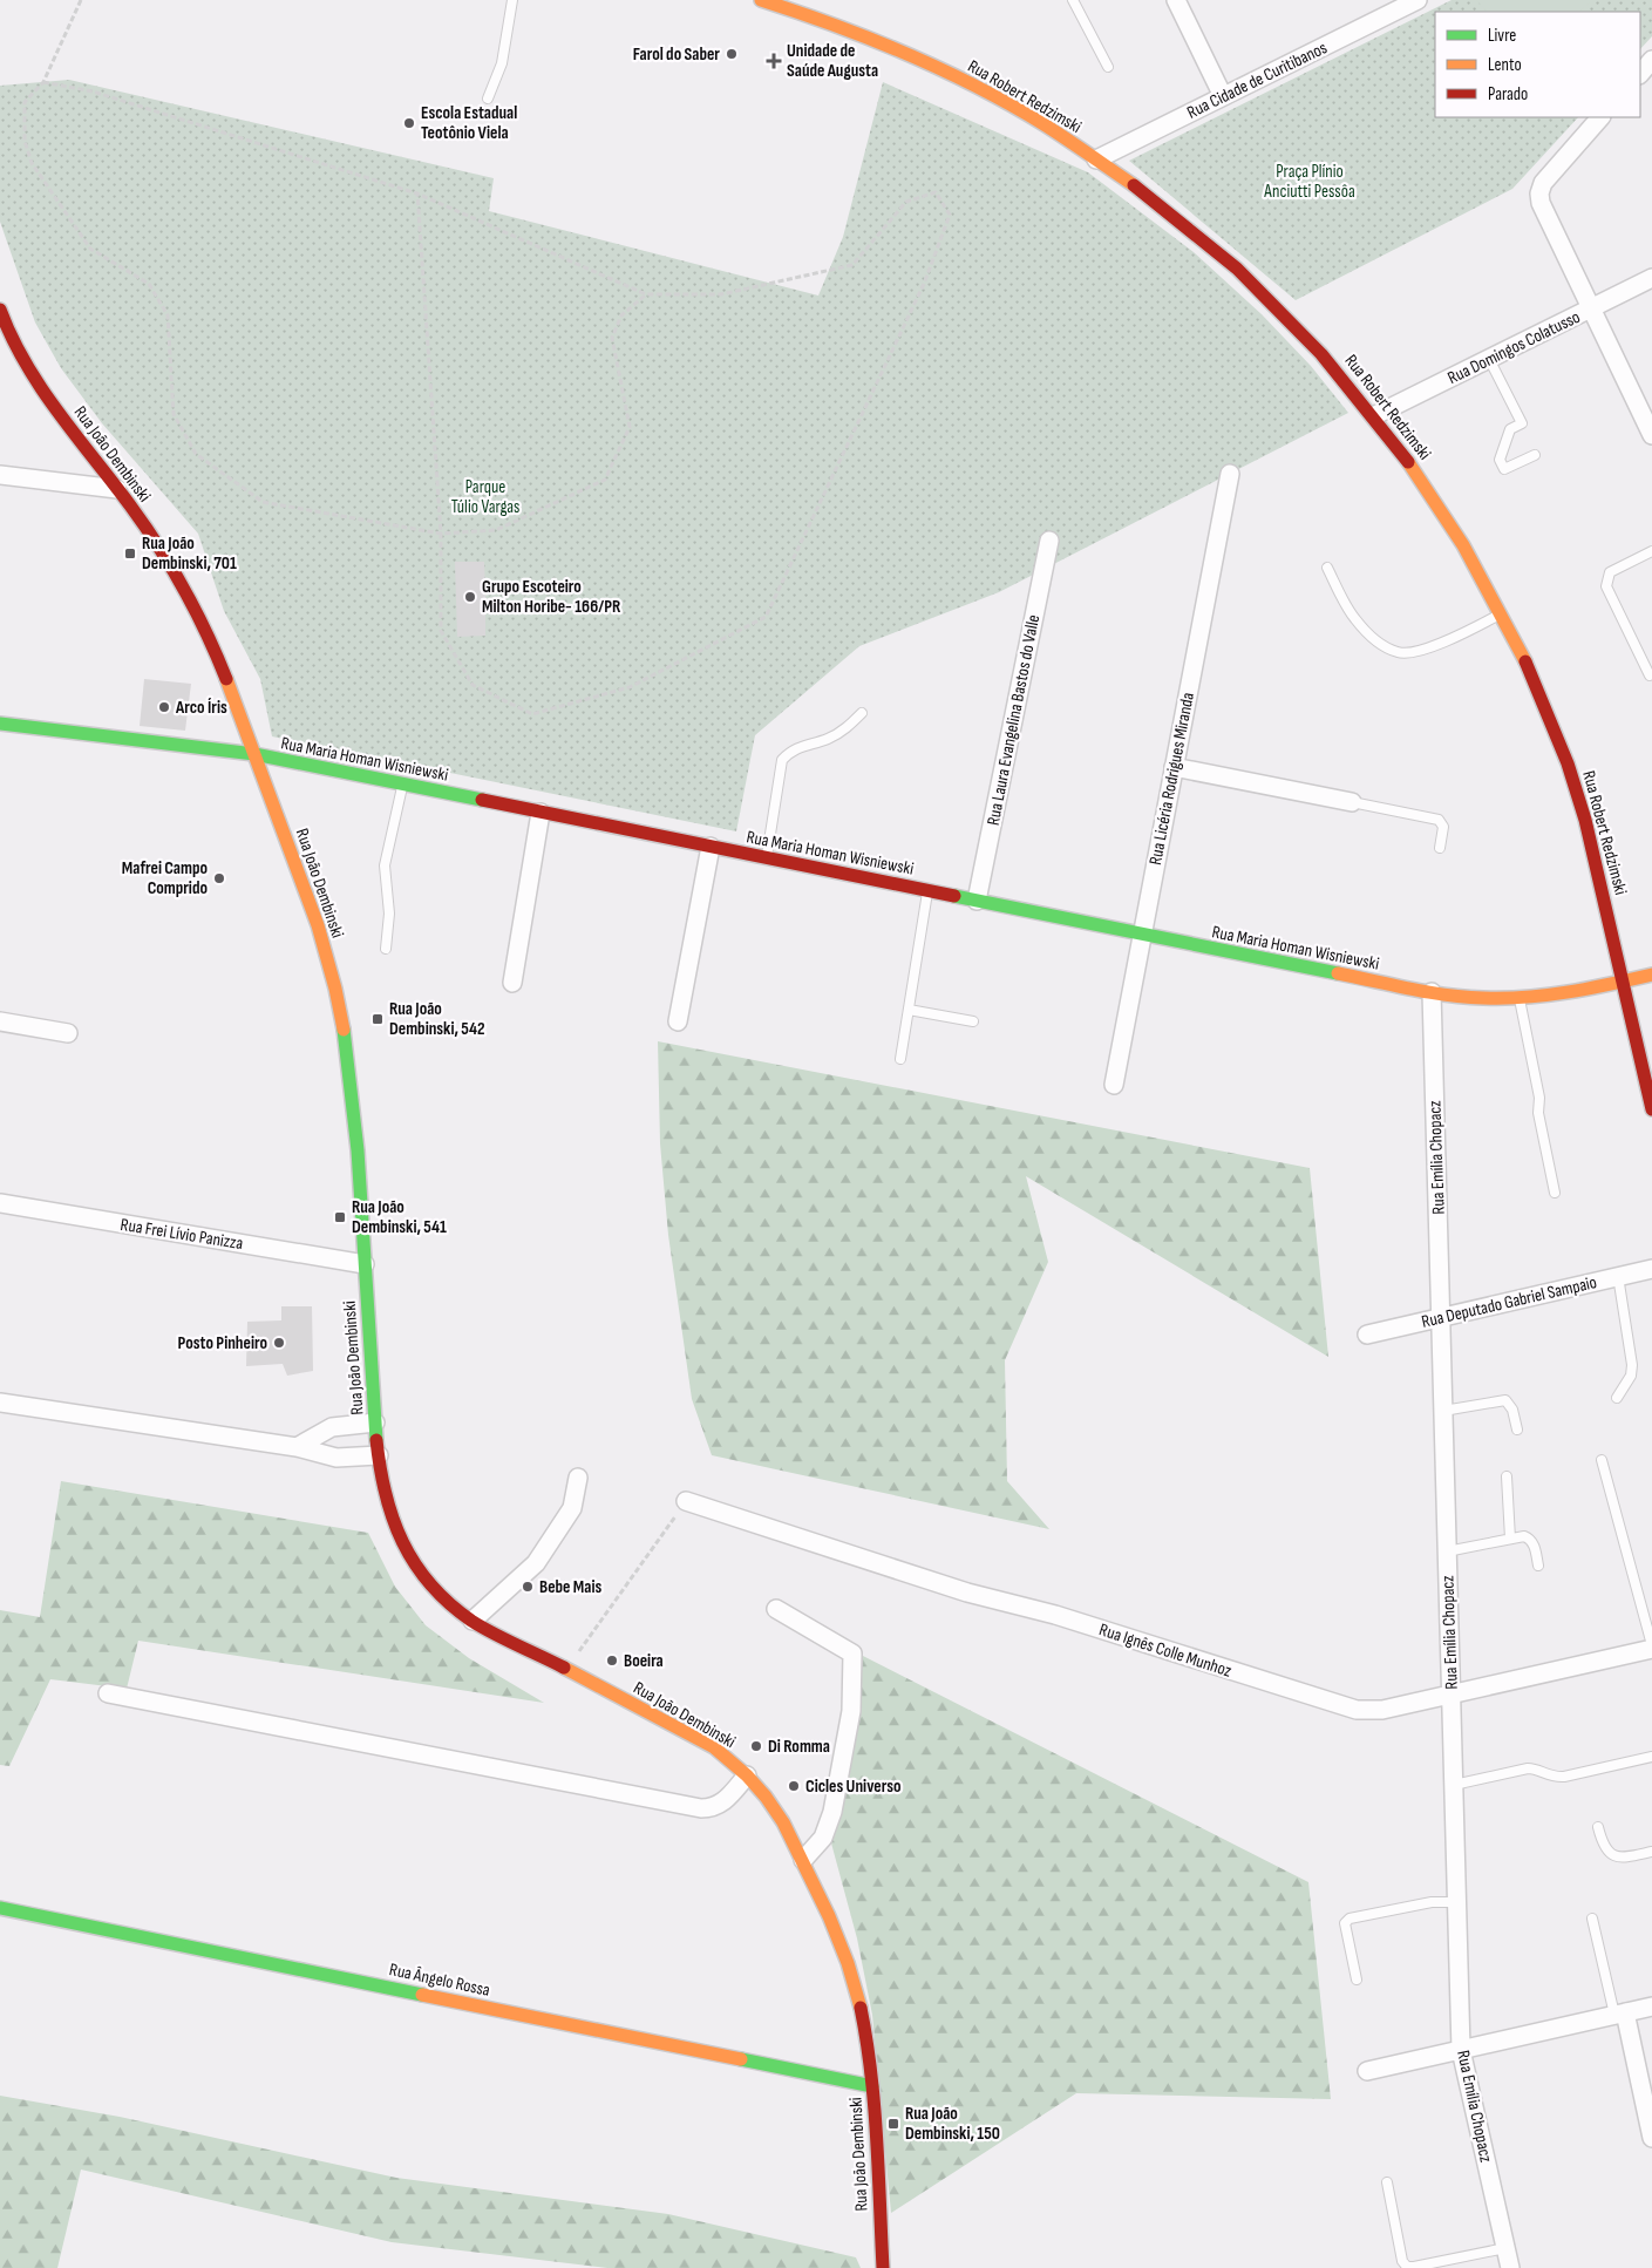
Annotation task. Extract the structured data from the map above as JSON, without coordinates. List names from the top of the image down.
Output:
{
  "streets": {
    "street": [
      "Rua Cidade de Curitibanos",
      "Rua Robert Redzimski",
      "Rua Domingos Colatusso",
      "Rua João Dembinski",
      "Rua Laura Evangelina Bastos do Valle",
      "Rua Maria Homan Wisniewski",
      "Rua Licéria Rodrigues Miranda",
      "Rua Emília Chopacz",
      "Rua Frei Lívio Panizza",
      "Rua Deputado Gabriel Sampaio",
      "Rua Ignês Colle Munhoz",
      "Rua Ângelo Rossa"
    ]
  },
  "crossings": [
    ["Rua Cidade de Curitibanos", "Rua Robert Redzimski"],
    ["Rua Robert Redzimski", "Rua Domingos Colatusso"],
    ["Rua Robert Redzimski", "Rua Maria Homan Wisniewski"],
    ["Rua João Dembinski", "Rua Maria Homan Wisniewski"],
    ["Rua João Dembinski", "Rua Frei Lívio Panizza"],
    ["Rua João Dembinski", "Rua Ângelo Rossa"],
    ["Rua Laura Evangelina Bastos do Valle", "Rua Maria Homan Wisniewski"],
    ["Rua Maria Homan Wisniewski", "Rua Licéria Rodrigues Miranda"],
    ["Rua Maria Homan Wisniewski", "Rua Emília Chopacz"],
    ["Rua Emília Chopacz", "Rua Deputado Gabriel Sampaio"],
    ["Rua Emília Chopacz", "Rua Ignês Colle Munhoz"]
  ],
  "parks": ["Praça Plínio Anciutti Pessôa", "Parque Túlio Vargas"],
  "places": {
    "other": [
      "Farol do Saber",
      "Escola Estadual Teotônio Viela",
      "Grupo Escoteiro Milton Horibe- 166/PR",
      "Arco Íris",
      "Mafrei Campo Comprido",
      "Posto Pinheiro",
      "Bebe Mais",
      "Boeira",
      "Di Romma",
      "Cicles Universo"
    ],
    "health": ["Unidade de Saúde Augusta"],
    "transit": [
      "Rua João Dembinski, 701",
      "Rua João Dembinski, 542",
      "Rua João Dembinski, 541",
      "Rua João Dembinski, 150"
    ]
  },
  "legend": ["Livre", "Lento", "Parado"]
}
